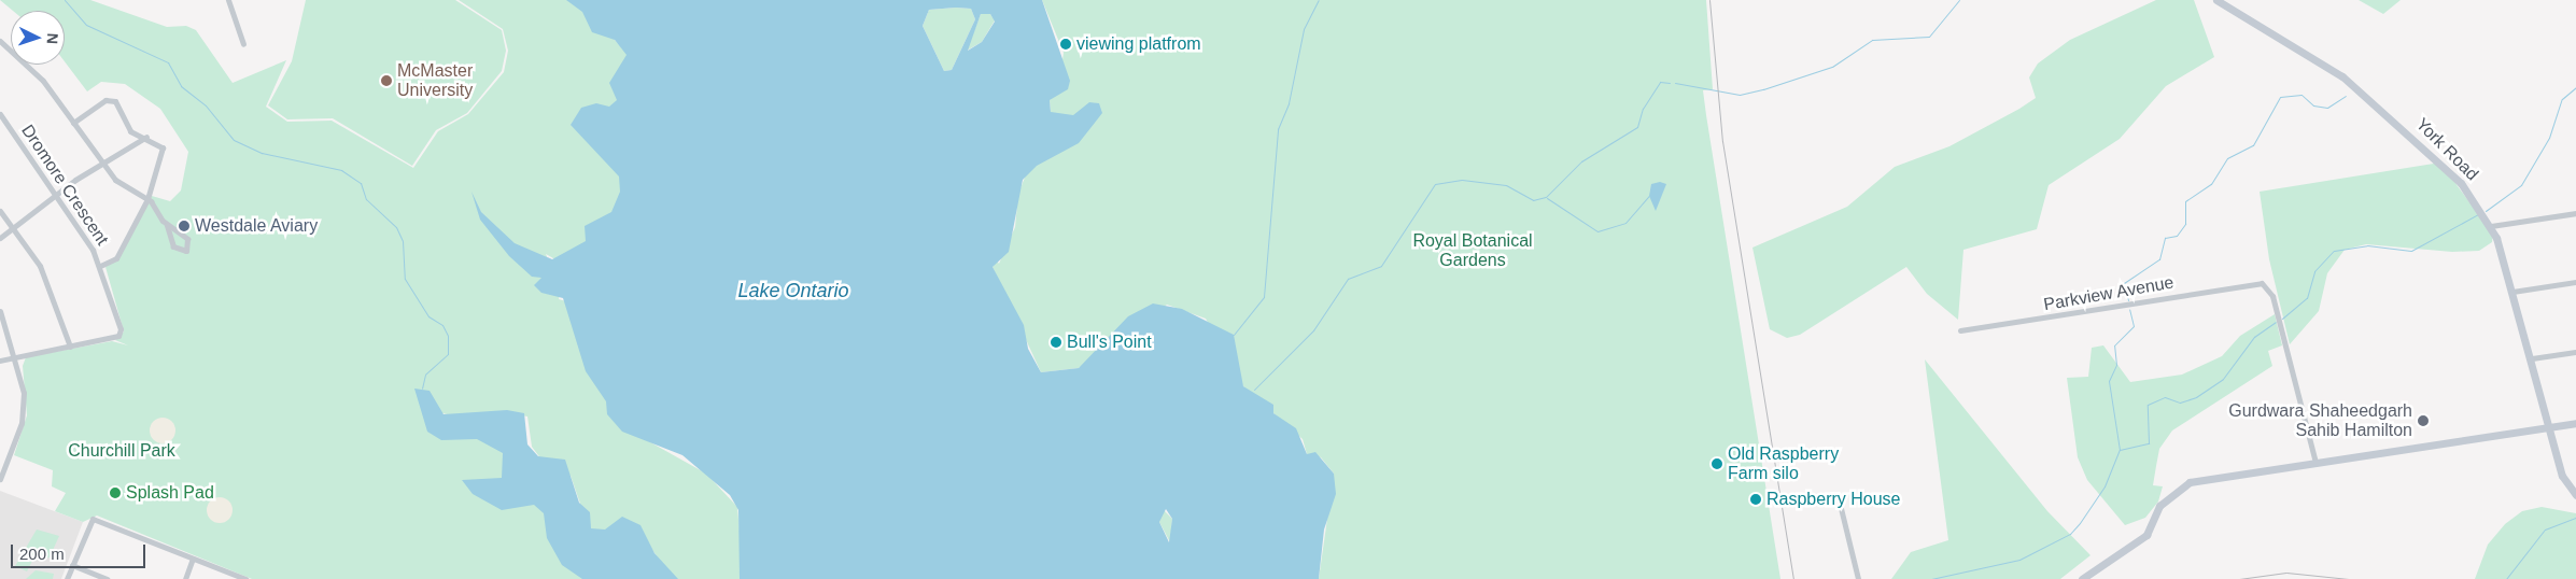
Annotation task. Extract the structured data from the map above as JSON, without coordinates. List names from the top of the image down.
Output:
{
  "streets": {
    "main road": ["York Road"],
    "street": ["Dromore Crescent", "Parkview Avenue"]
  },
  "water": ["Lake Ontario"],
  "parks": ["Royal Botanical Gardens", "Churchill Park"],
  "places": [
    "viewing platfrom",
    "McMaster University",
    "Westdale Aviary",
    "Bull's Point",
    "Gurdwara Shaheedgarh Sahib Hamilton",
    "Old Raspberry Farm silo",
    "Splash Pad",
    "Raspberry House"
  ],
  "scale_bar": "200 m",
  "north": "right"
}
